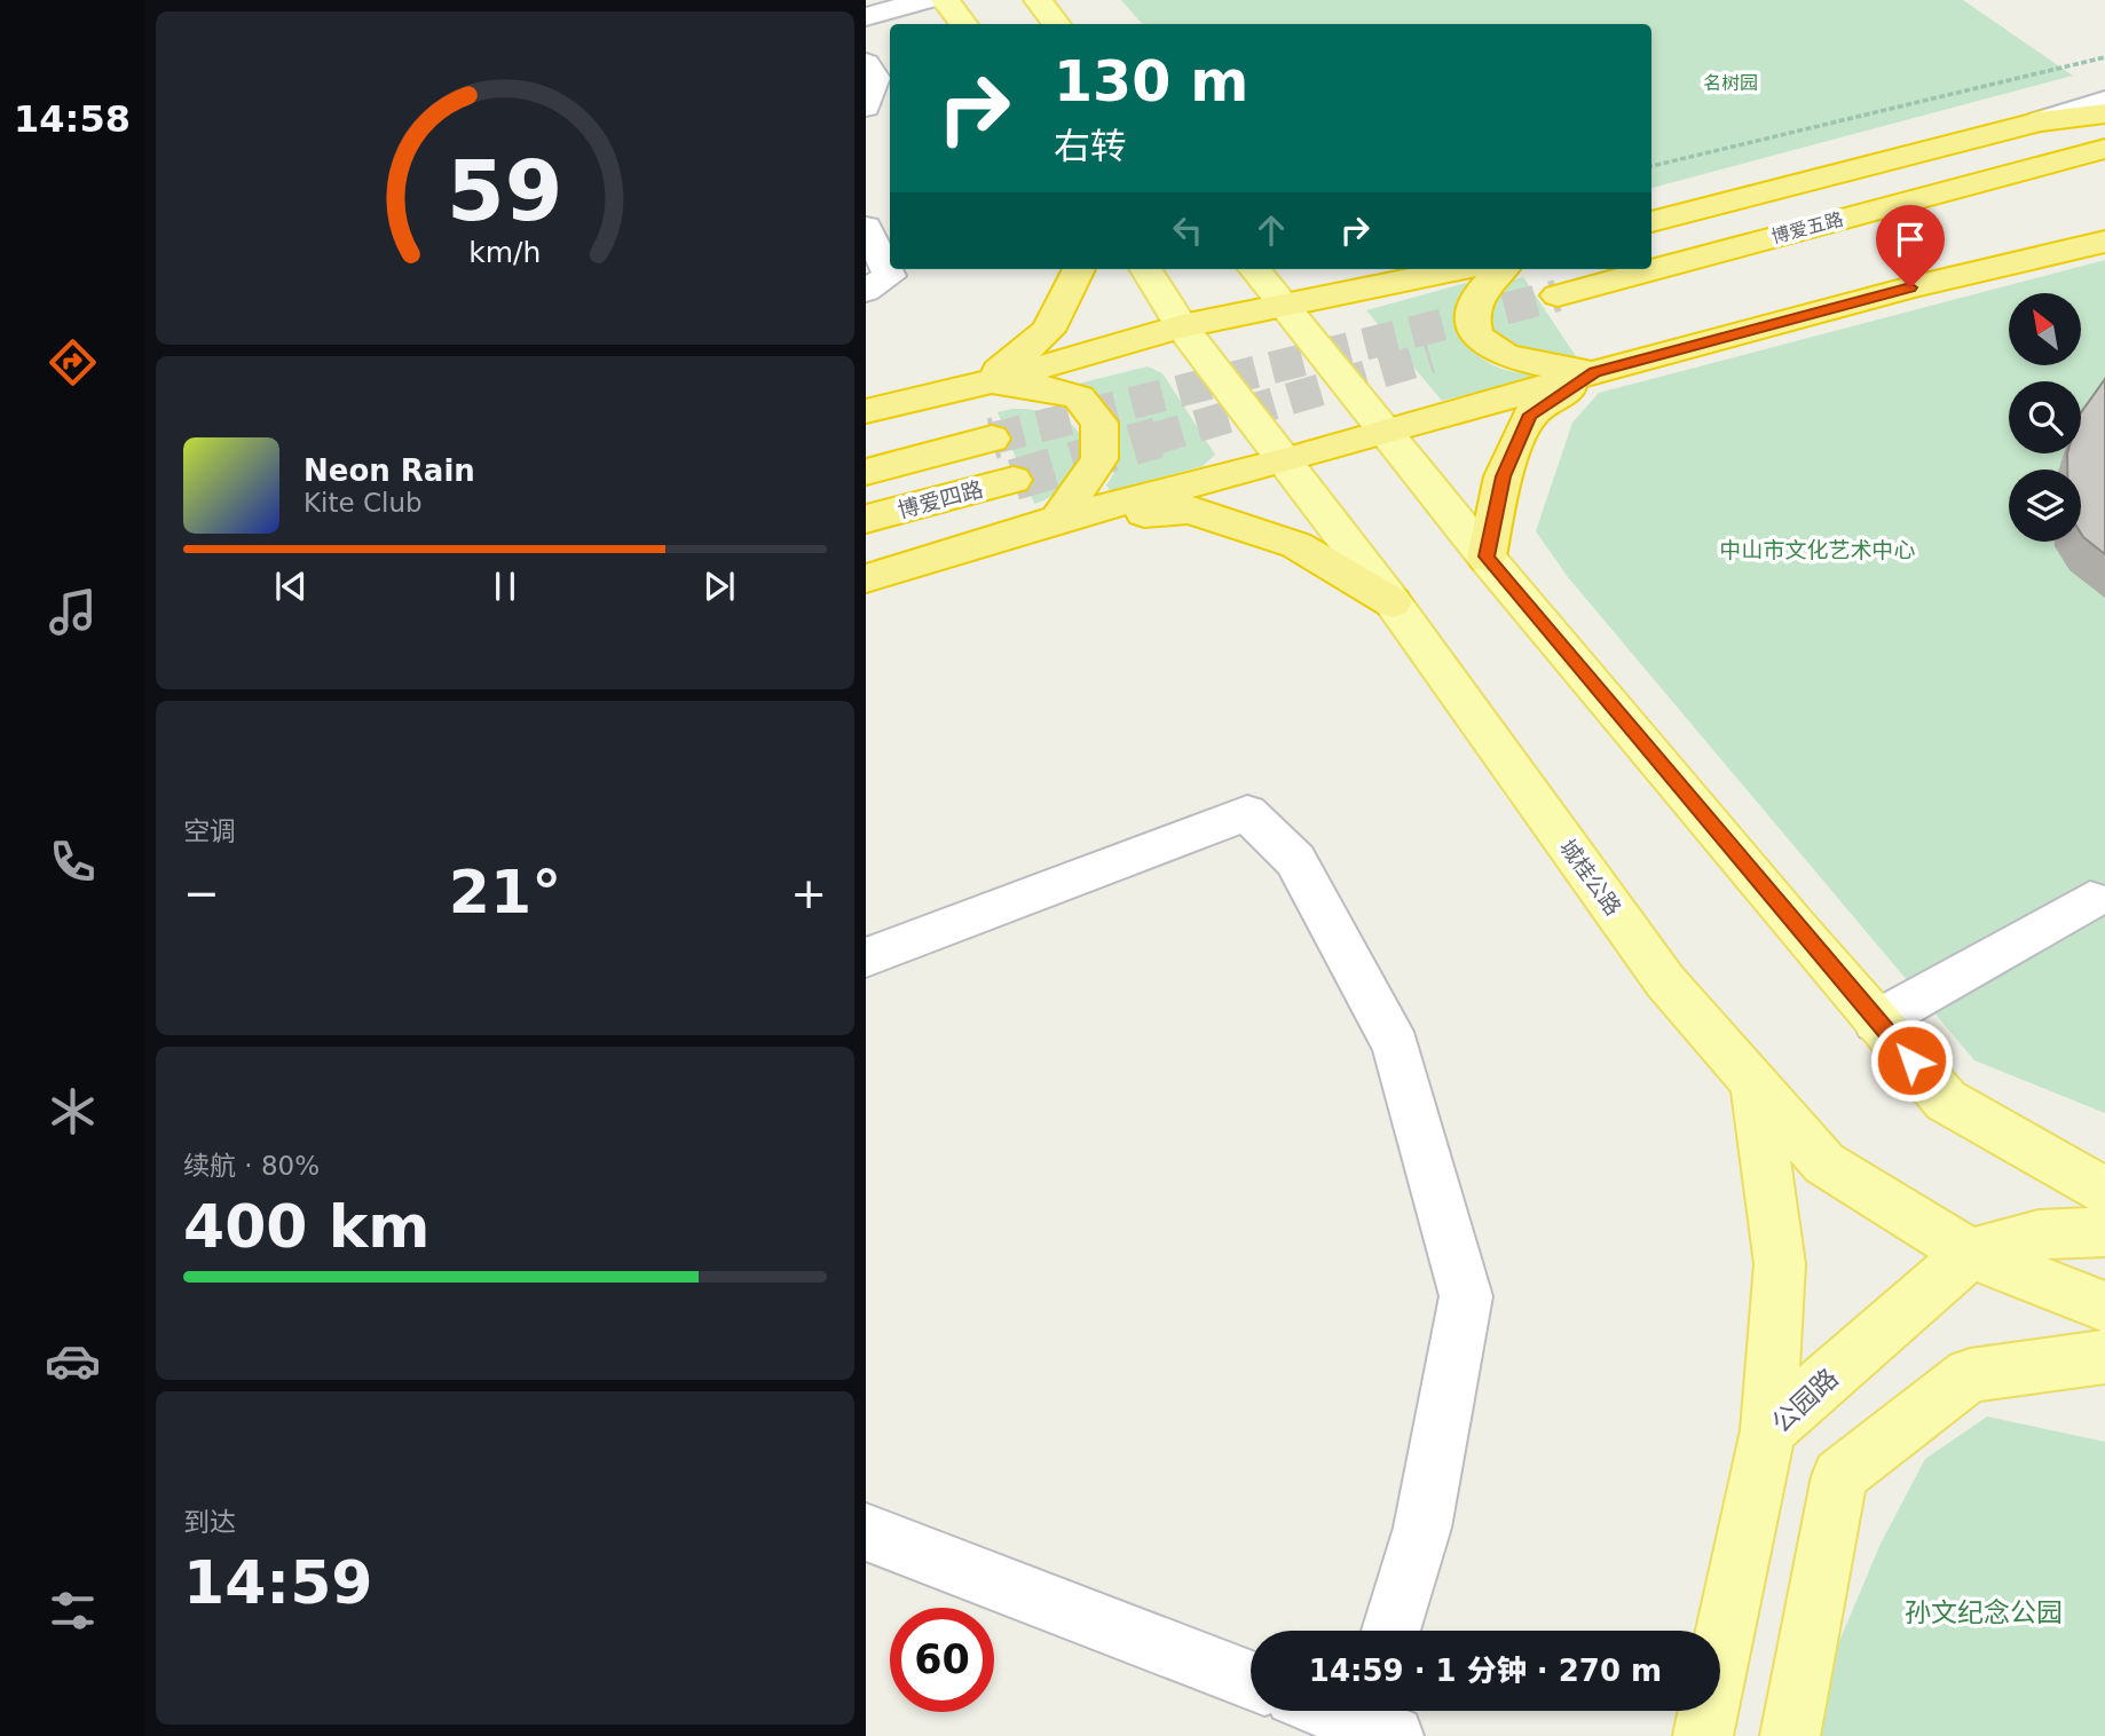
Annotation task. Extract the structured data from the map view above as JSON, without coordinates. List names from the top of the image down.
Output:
{
  "streets": {
    "highway": ["博爱五路", "博爱四路"],
    "main road": ["城桂公路", "公园路"]
  },
  "crossings": [
    ["城桂公路", "公园路"]
  ],
  "parks": ["名树园", "中山市文化艺术中心", "孙文纪念公园"],
  "north": "top left",
  "page": {
    "tabs": "14:58",
    "turn": ["130 m", "右转"],
    "song": ["Neon Rain", "Kite Club"],
    "tile": [
      "空调",
      ["续航 · 80%", "400 km"],
      ["到达", "14:59"]
    ],
    "heat": ["−", "21°", "+"],
    "limit": "60",
    "trip": "14:59 · 1 分钟 · 270 m",
    "gauge": ["59", "km/h"]
  }
}
